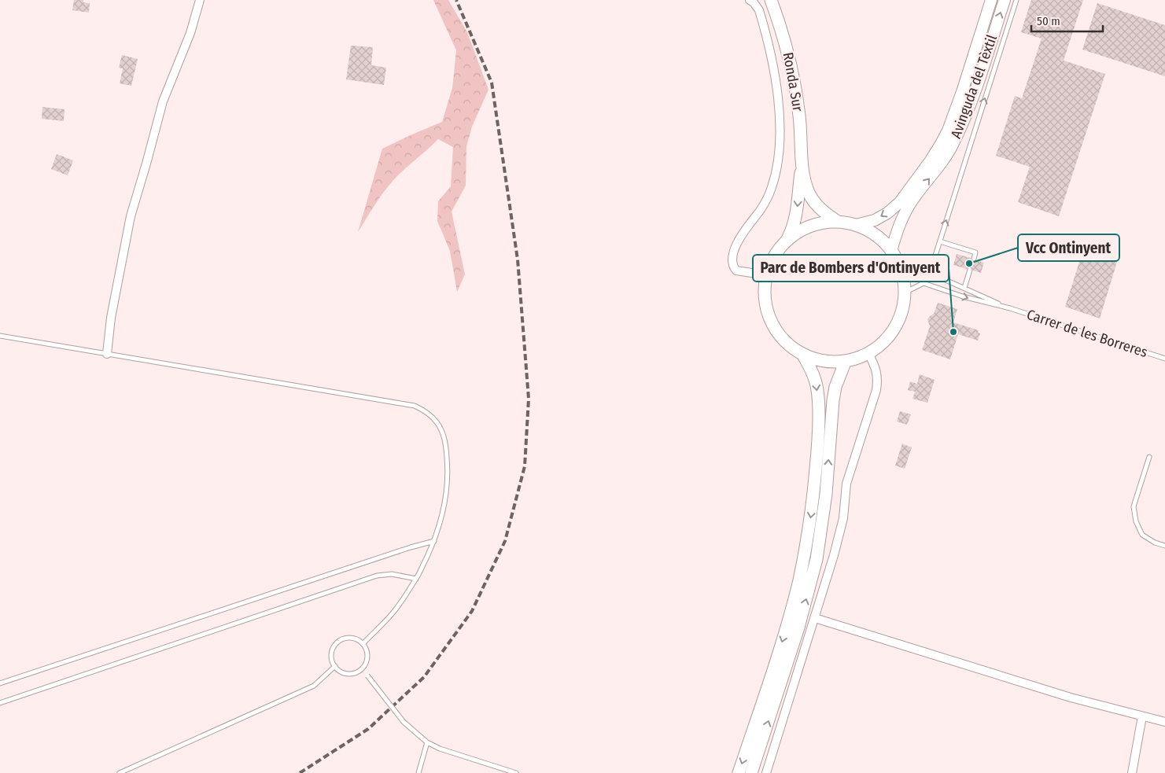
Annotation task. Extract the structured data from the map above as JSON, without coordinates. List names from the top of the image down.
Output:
{
  "streets": {
    "main road": ["Ronda Sur"],
    "street": ["Avinguda del Tèxtil"],
    "lane": ["Carrer de les Borreres"]
  },
  "crossings": [
    ["Ronda Sur", "Avinguda del Tèxtil"]
  ],
  "places": ["Vcc Ontinyent", "Parc de Bombers d'Ontinyent"],
  "scale_bar": "50 m"
}
